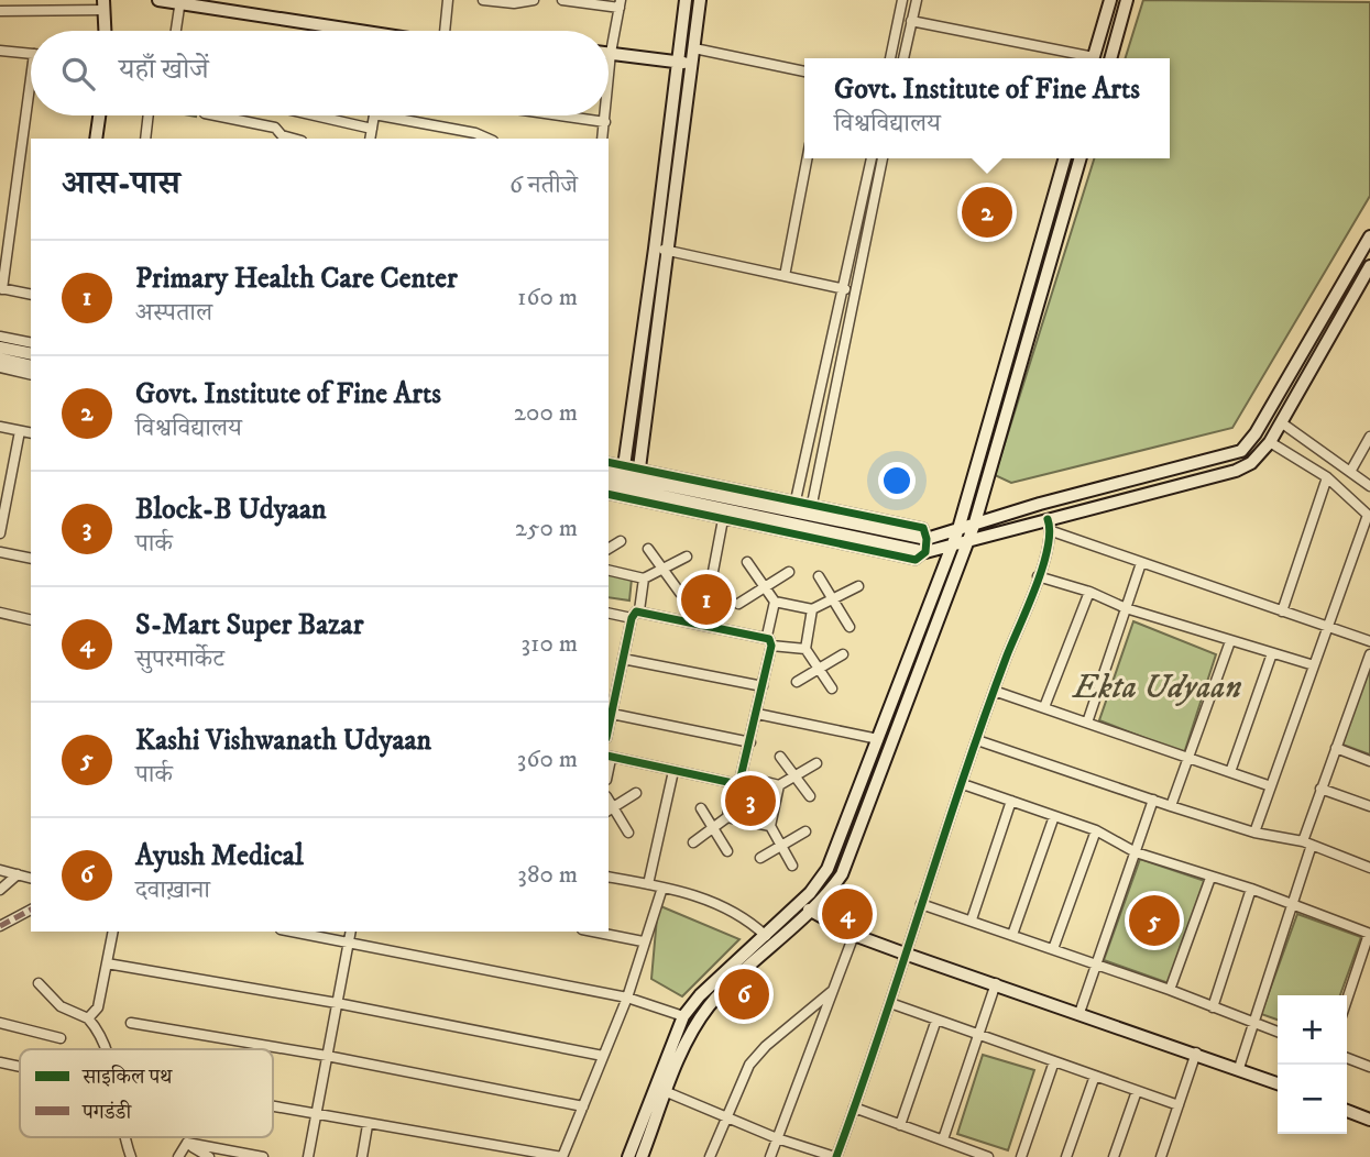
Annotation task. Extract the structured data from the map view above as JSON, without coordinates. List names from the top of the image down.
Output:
{
  "parks": ["Ekta Udyaan"],
  "legend": ["साइकिल पथ", "पगडंडी"],
  "page": {
    "search": "यहाँ खोजें",
    "popup": ["Govt. Institute of Fine Arts", "विश्वविद्यालय"],
    "heading": ["आस-पास", "6 नतीजे"],
    "pins": [
      "2",
      "1",
      "3",
      "4",
      "5",
      "6"
    ],
    "list": [
      {
        "mark": "1",
        "name": "Primary Health Care Center",
        "note": "अस्पताल",
        "value": "160 m"
      },
      {
        "mark": "2",
        "name": "Govt. Institute of Fine Arts",
        "note": "विश्वविद्यालय",
        "value": "200 m"
      },
      {
        "mark": "3",
        "name": "Block-B Udyaan",
        "note": "पार्क",
        "value": "250 m"
      },
      {
        "mark": "4",
        "name": "S-Mart Super Bazar",
        "note": "सुपरमार्केट",
        "value": "310 m"
      },
      {
        "mark": "5",
        "name": "Kashi Vishwanath Udyaan",
        "note": "पार्क",
        "value": "360 m"
      },
      {
        "mark": "6",
        "name": "Ayush Medical",
        "note": "दवाख़ाना",
        "value": "380 m"
      }
    ],
    "map_buttons": ["+", "−"]
  }
}
